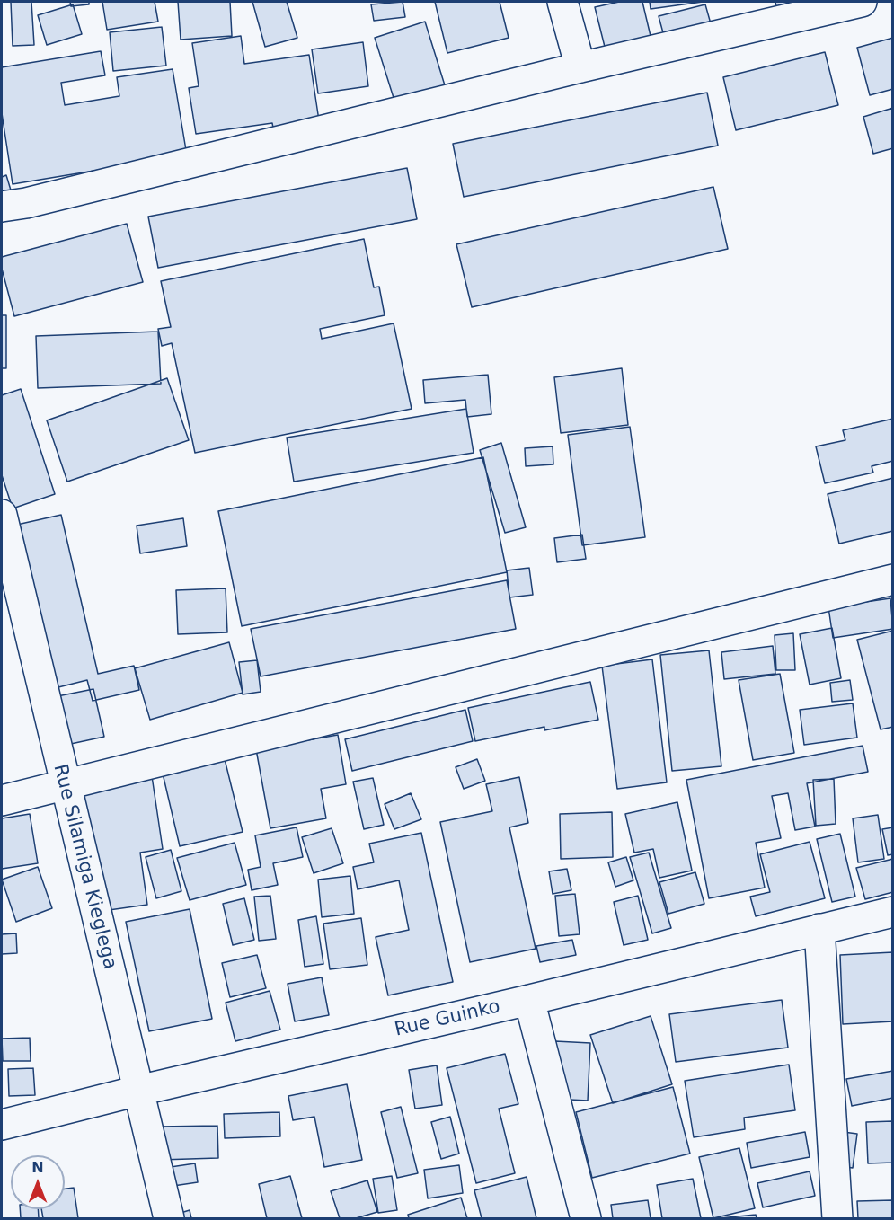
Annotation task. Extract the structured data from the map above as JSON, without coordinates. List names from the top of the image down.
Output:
{
  "streets": {
    "street": ["Rue Silamiga Kieglega", "Rue Guinko"]
  },
  "crossings": [
    ["Rue Silamiga Kieglega", "Rue Guinko"]
  ],
  "north": "top"
}
